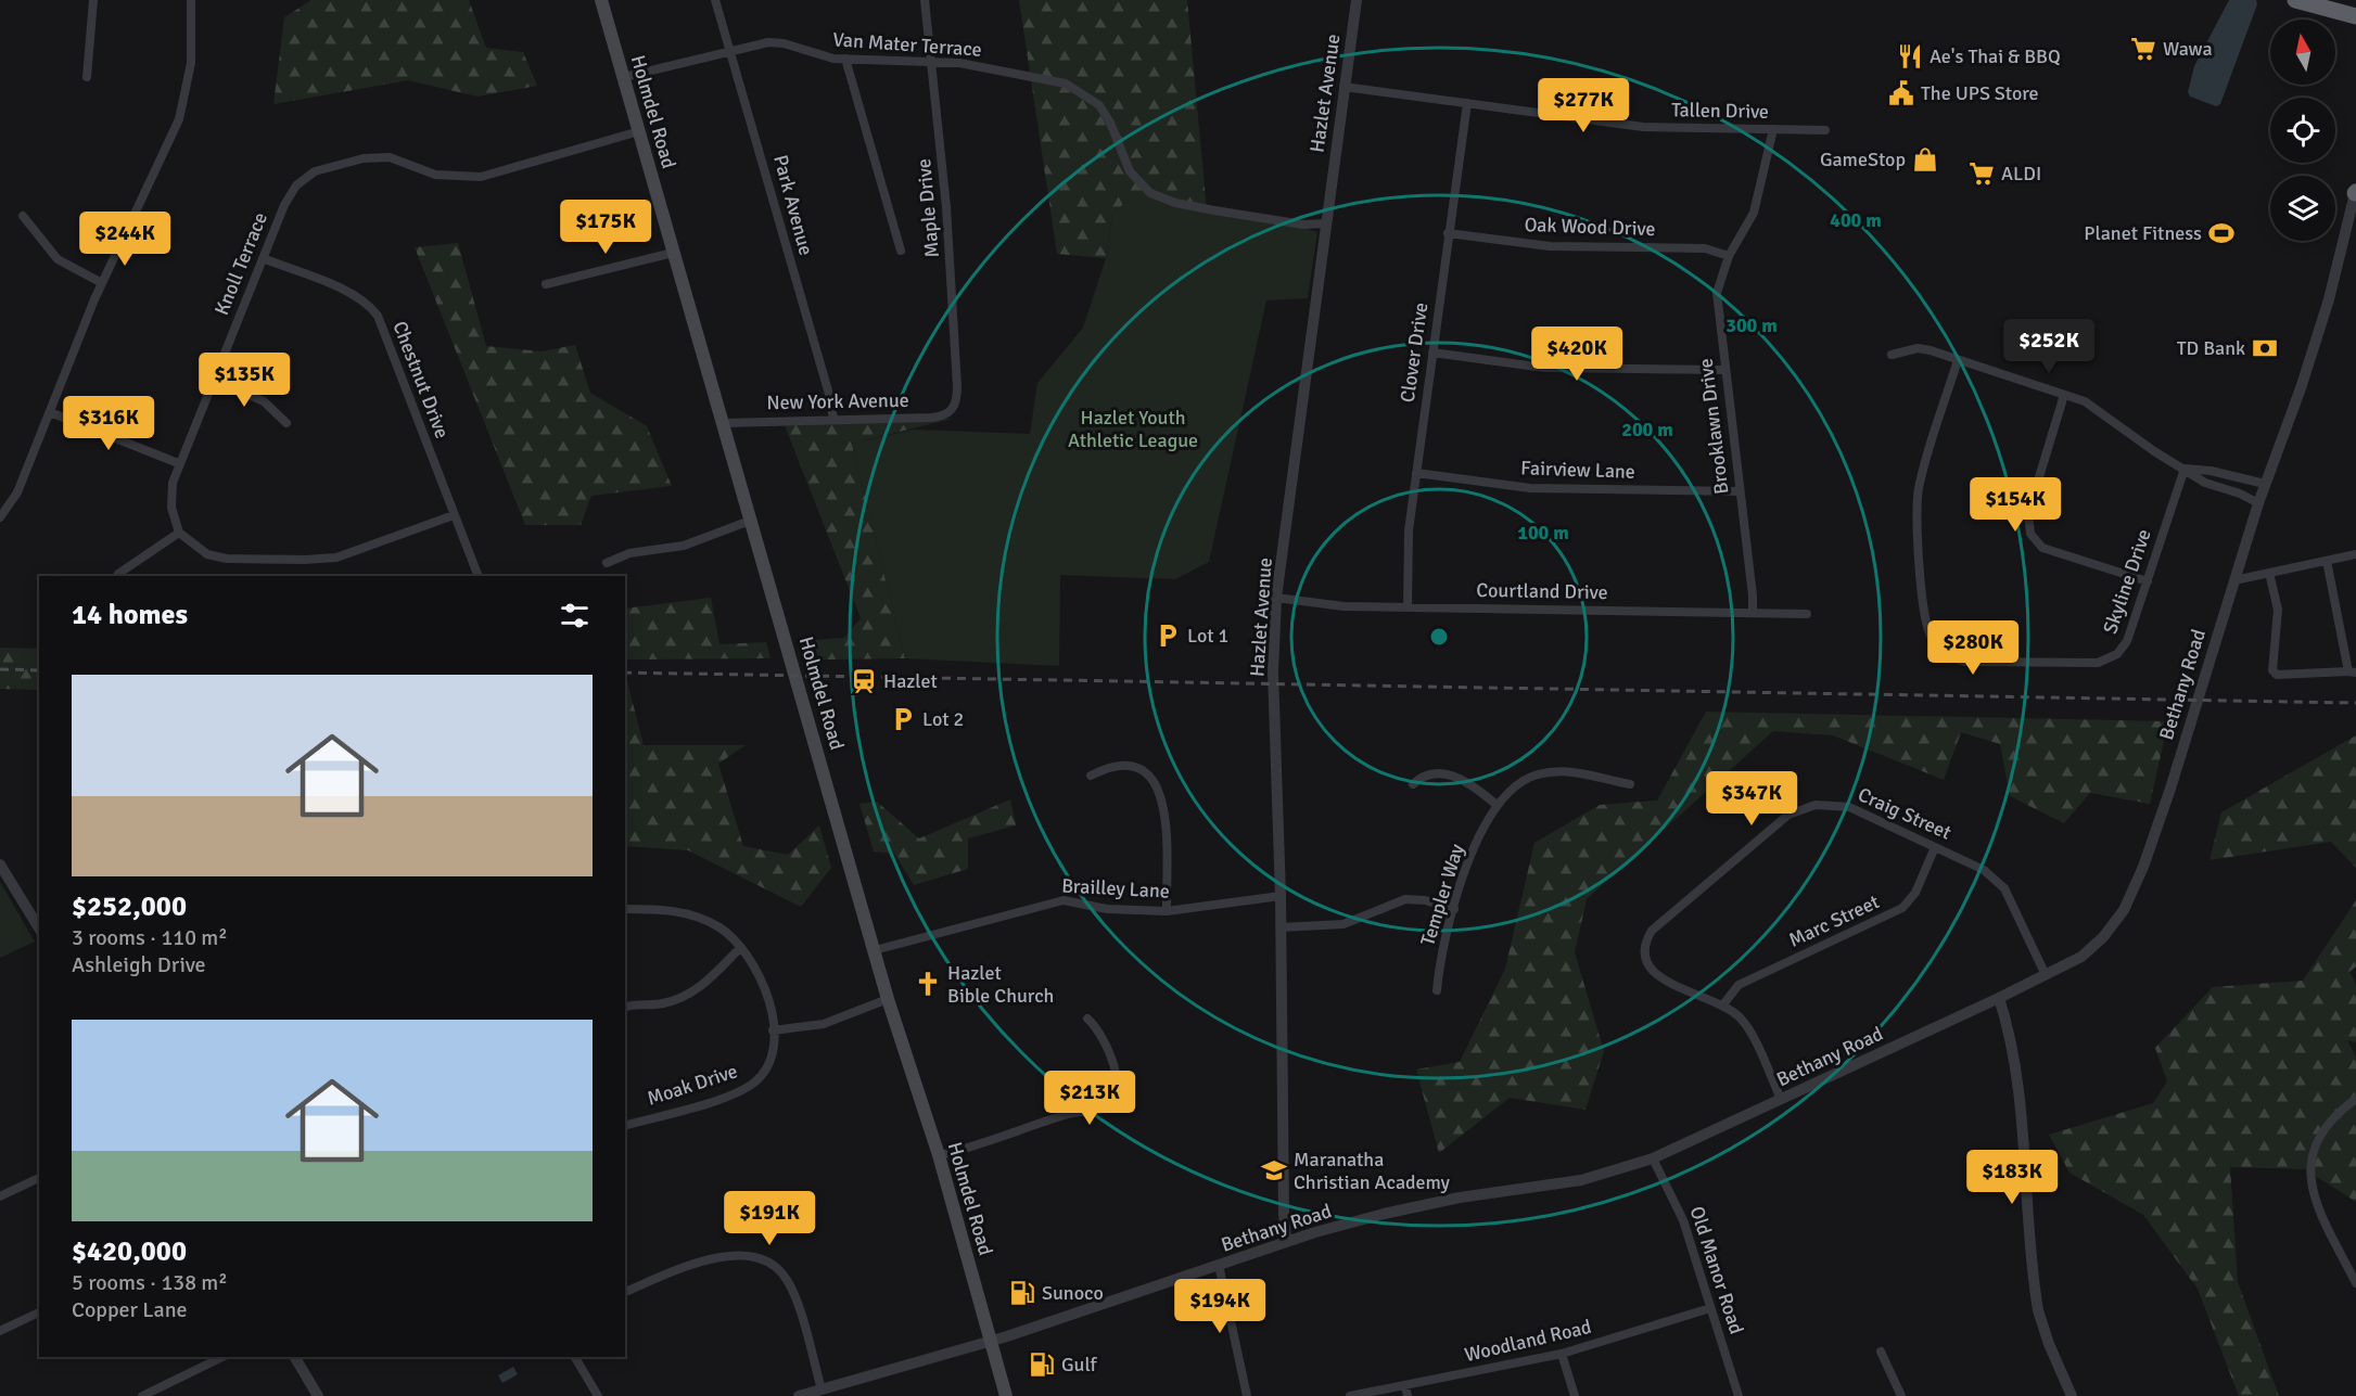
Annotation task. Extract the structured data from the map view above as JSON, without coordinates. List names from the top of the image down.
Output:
{
  "streets": {
    "main road": ["Holmdel Road"],
    "street": [
      "Van Mater Terrace",
      "Hazlet Avenue",
      "Tallen Drive",
      "Park Avenue",
      "Maple Drive",
      "Oak Wood Drive",
      "Knoll Terrace",
      "Clover Drive",
      "Chestnut Drive",
      "New York Avenue",
      "Brooklawn Drive",
      "Fairview Lane",
      "Skyline Drive",
      "Courtland Drive",
      "Bethany Road",
      "Craig Street",
      "Brailley Lane",
      "Templer Way",
      "Marc Street",
      "Moak Drive",
      "Old Manor Road",
      "Woodland Road"
    ]
  },
  "crossings": [
    ["Van Mater Terrace", "Hazlet Avenue"],
    ["Van Mater Terrace", "Holmdel Road"],
    ["Van Mater Terrace", "Park Avenue"],
    ["Van Mater Terrace", "Maple Drive"],
    ["Hazlet Avenue", "Tallen Drive"],
    ["Hazlet Avenue", "Courtland Drive"],
    ["Hazlet Avenue", "Bethany Road"],
    ["Hazlet Avenue", "Brailley Lane"],
    ["Tallen Drive", "Clover Drive"],
    ["Tallen Drive", "Brooklawn Drive"],
    ["Holmdel Road", "Knoll Terrace"],
    ["Holmdel Road", "New York Avenue"],
    ["Holmdel Road", "Bethany Road"],
    ["Holmdel Road", "Brailley Lane"],
    ["Park Avenue", "New York Avenue"],
    ["Maple Drive", "New York Avenue"],
    ["Oak Wood Drive", "Clover Drive"],
    ["Oak Wood Drive", "Brooklawn Drive"],
    ["Knoll Terrace", "Chestnut Drive"],
    ["Clover Drive", "Fairview Lane"],
    ["Clover Drive", "Courtland Drive"],
    ["Brooklawn Drive", "Fairview Lane"],
    ["Brooklawn Drive", "Courtland Drive"],
    ["Bethany Road", "Craig Street"],
    ["Bethany Road", "Old Manor Road"],
    ["Craig Street", "Marc Street"],
    ["Old Manor Road", "Woodland Road"]
  ],
  "parks": ["Hazlet Youth Athletic League"],
  "places": {
    "supermarket": ["Wawa", "ALDI"],
    "restaurant": ["Ae's Thai & BBQ"],
    "public building": ["The UPS Store"],
    "shop": ["GameStop"],
    "sports": ["Planet Fitness"],
    "bank": ["TD Bank"],
    "parking": ["Lot 1", "Lot 2"],
    "station": ["Hazlet"],
    "church": ["Hazlet Bible Church"],
    "school or university": ["Maranatha Christian Academy"],
    "fuel station": ["Sunoco", "Gulf"]
  },
  "north": "top",
  "page": {
    "price": [
      "$277K",
      "$175K",
      "$244K",
      "$252K",
      "$420K",
      "$135K",
      "$316K",
      "$154K",
      "$280K",
      "$347K",
      "$213K",
      "$183K",
      "$191K",
      "$194K"
    ],
    "heading": "14 homes",
    "list": [
      {
        "name": "$252,000",
        "note": "3 rooms · 110 m² · Ashleigh Drive"
      },
      {
        "name": "$420,000",
        "note": "5 rooms · 138 m² · Copper Lane"
      }
    ]
  },
  "rings": [
    "400 m",
    "300 m",
    "200 m",
    "100 m"
  ]
}
